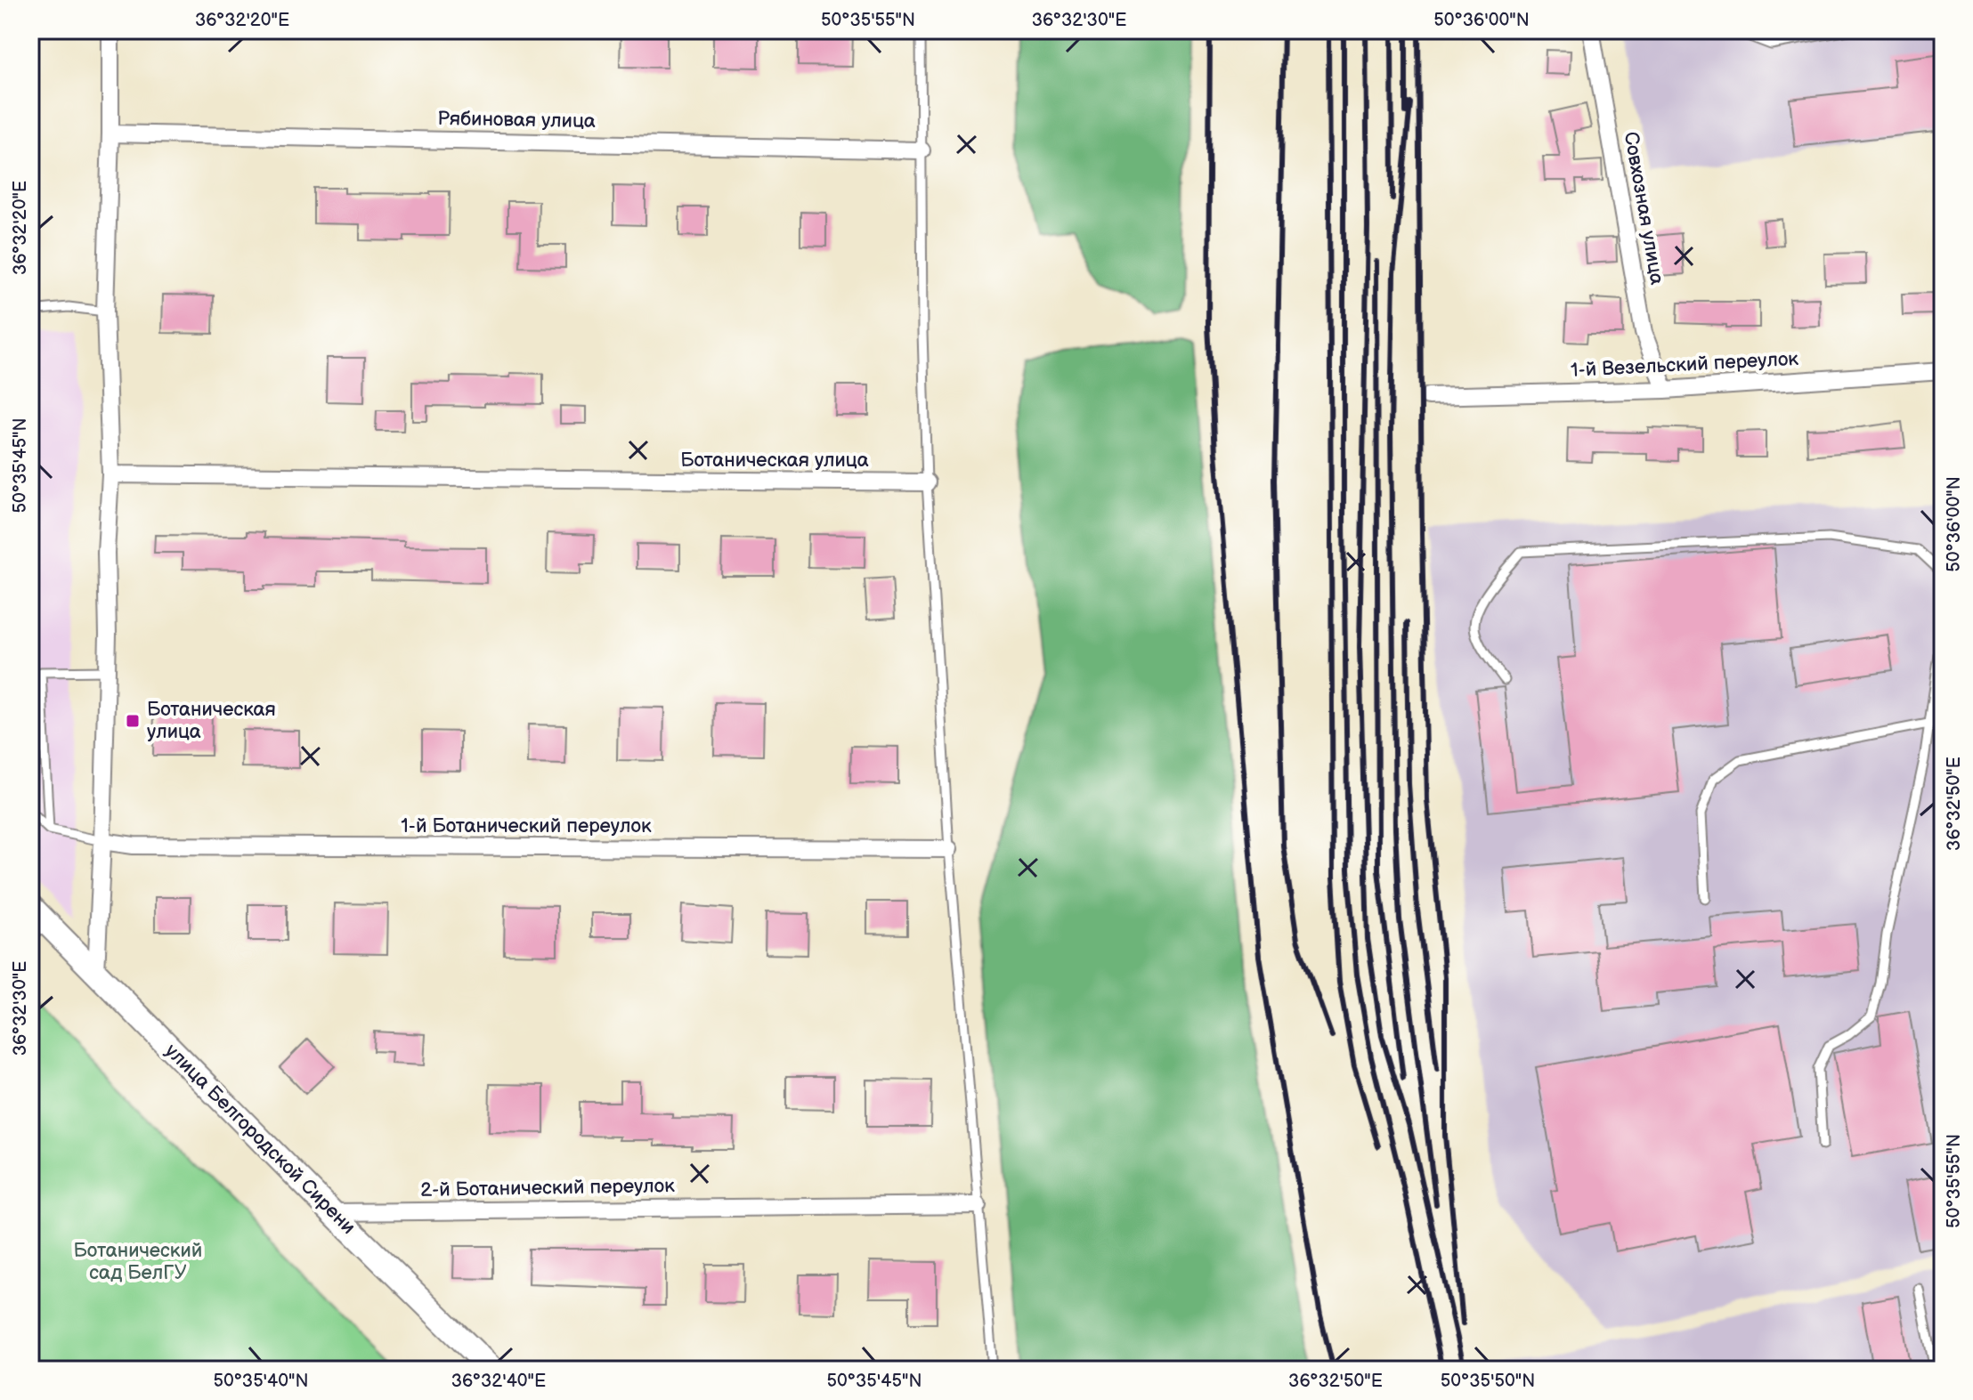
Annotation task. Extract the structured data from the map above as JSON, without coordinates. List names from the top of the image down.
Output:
{
  "streets": {
    "main road": ["улица Белгородской Сирени"],
    "street": [
      "Рябиновая улица",
      "Совхозная улица",
      "1-й Везельский переулок",
      "Ботаническая улица",
      "1-й Ботанический переулок",
      "2-й Ботанический переулок"
    ]
  },
  "crossings": [
    ["Совхозная улица", "1-й Везельский переулок"],
    ["улица Белгородской Сирени", "2-й Ботанический переулок"]
  ],
  "parks": ["Ботанический сад БелГУ"],
  "places": {
    "transit": ["Ботаническая улица"]
  },
  "coordinates": [
    "36°32'20\"E",
    "50°35'55\"N",
    "36°32'30\"E",
    "50°36'00\"N",
    "50°35'45\"N",
    "36°32'50\"E",
    "50°35'40\"N",
    "36°32'40\"E",
    "50°35'50\"N"
  ]
}
